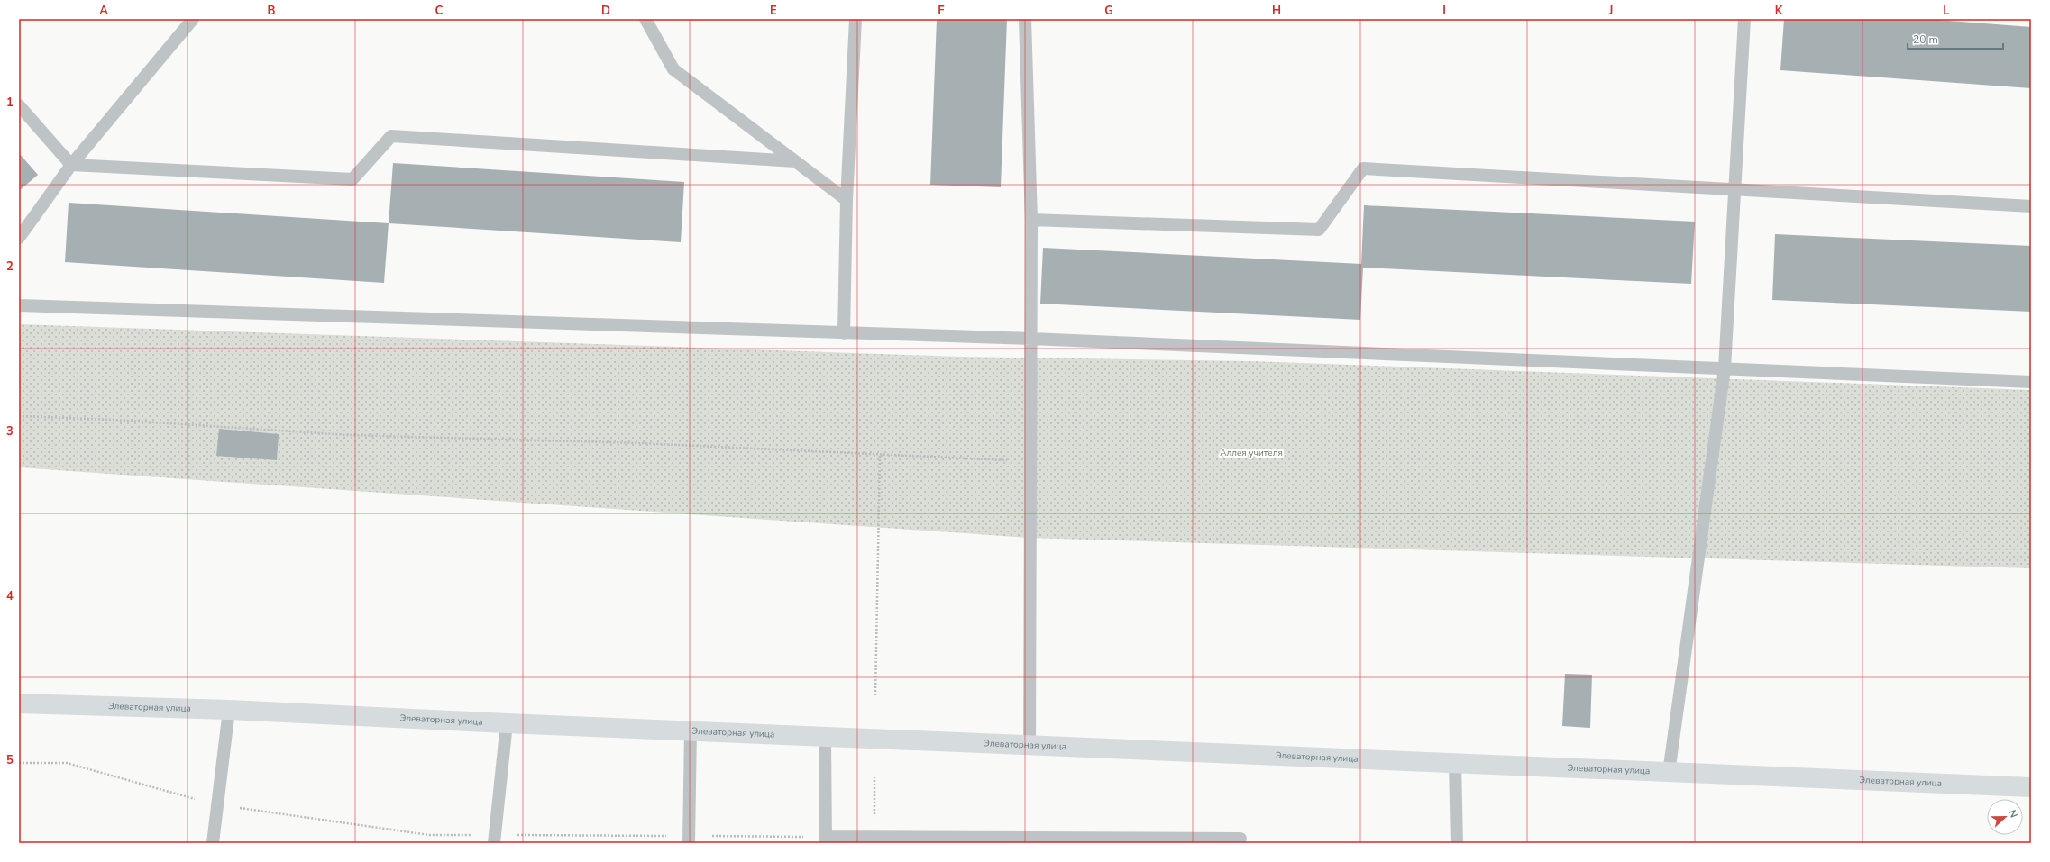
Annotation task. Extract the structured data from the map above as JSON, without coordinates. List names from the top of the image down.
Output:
{
  "streets": {
    "main road": ["Элеваторная улица"]
  },
  "parks": ["Аллея учителя"],
  "scale_bar": "20 m",
  "north": "right",
  "grid": {
    "columns": [
      "A",
      "B",
      "C",
      "D",
      "E",
      "F",
      "G",
      "H",
      "I",
      "J",
      "K",
      "L"
    ],
    "rows": [
      "1",
      "2",
      "3",
      "4",
      "5"
    ]
  }
}
